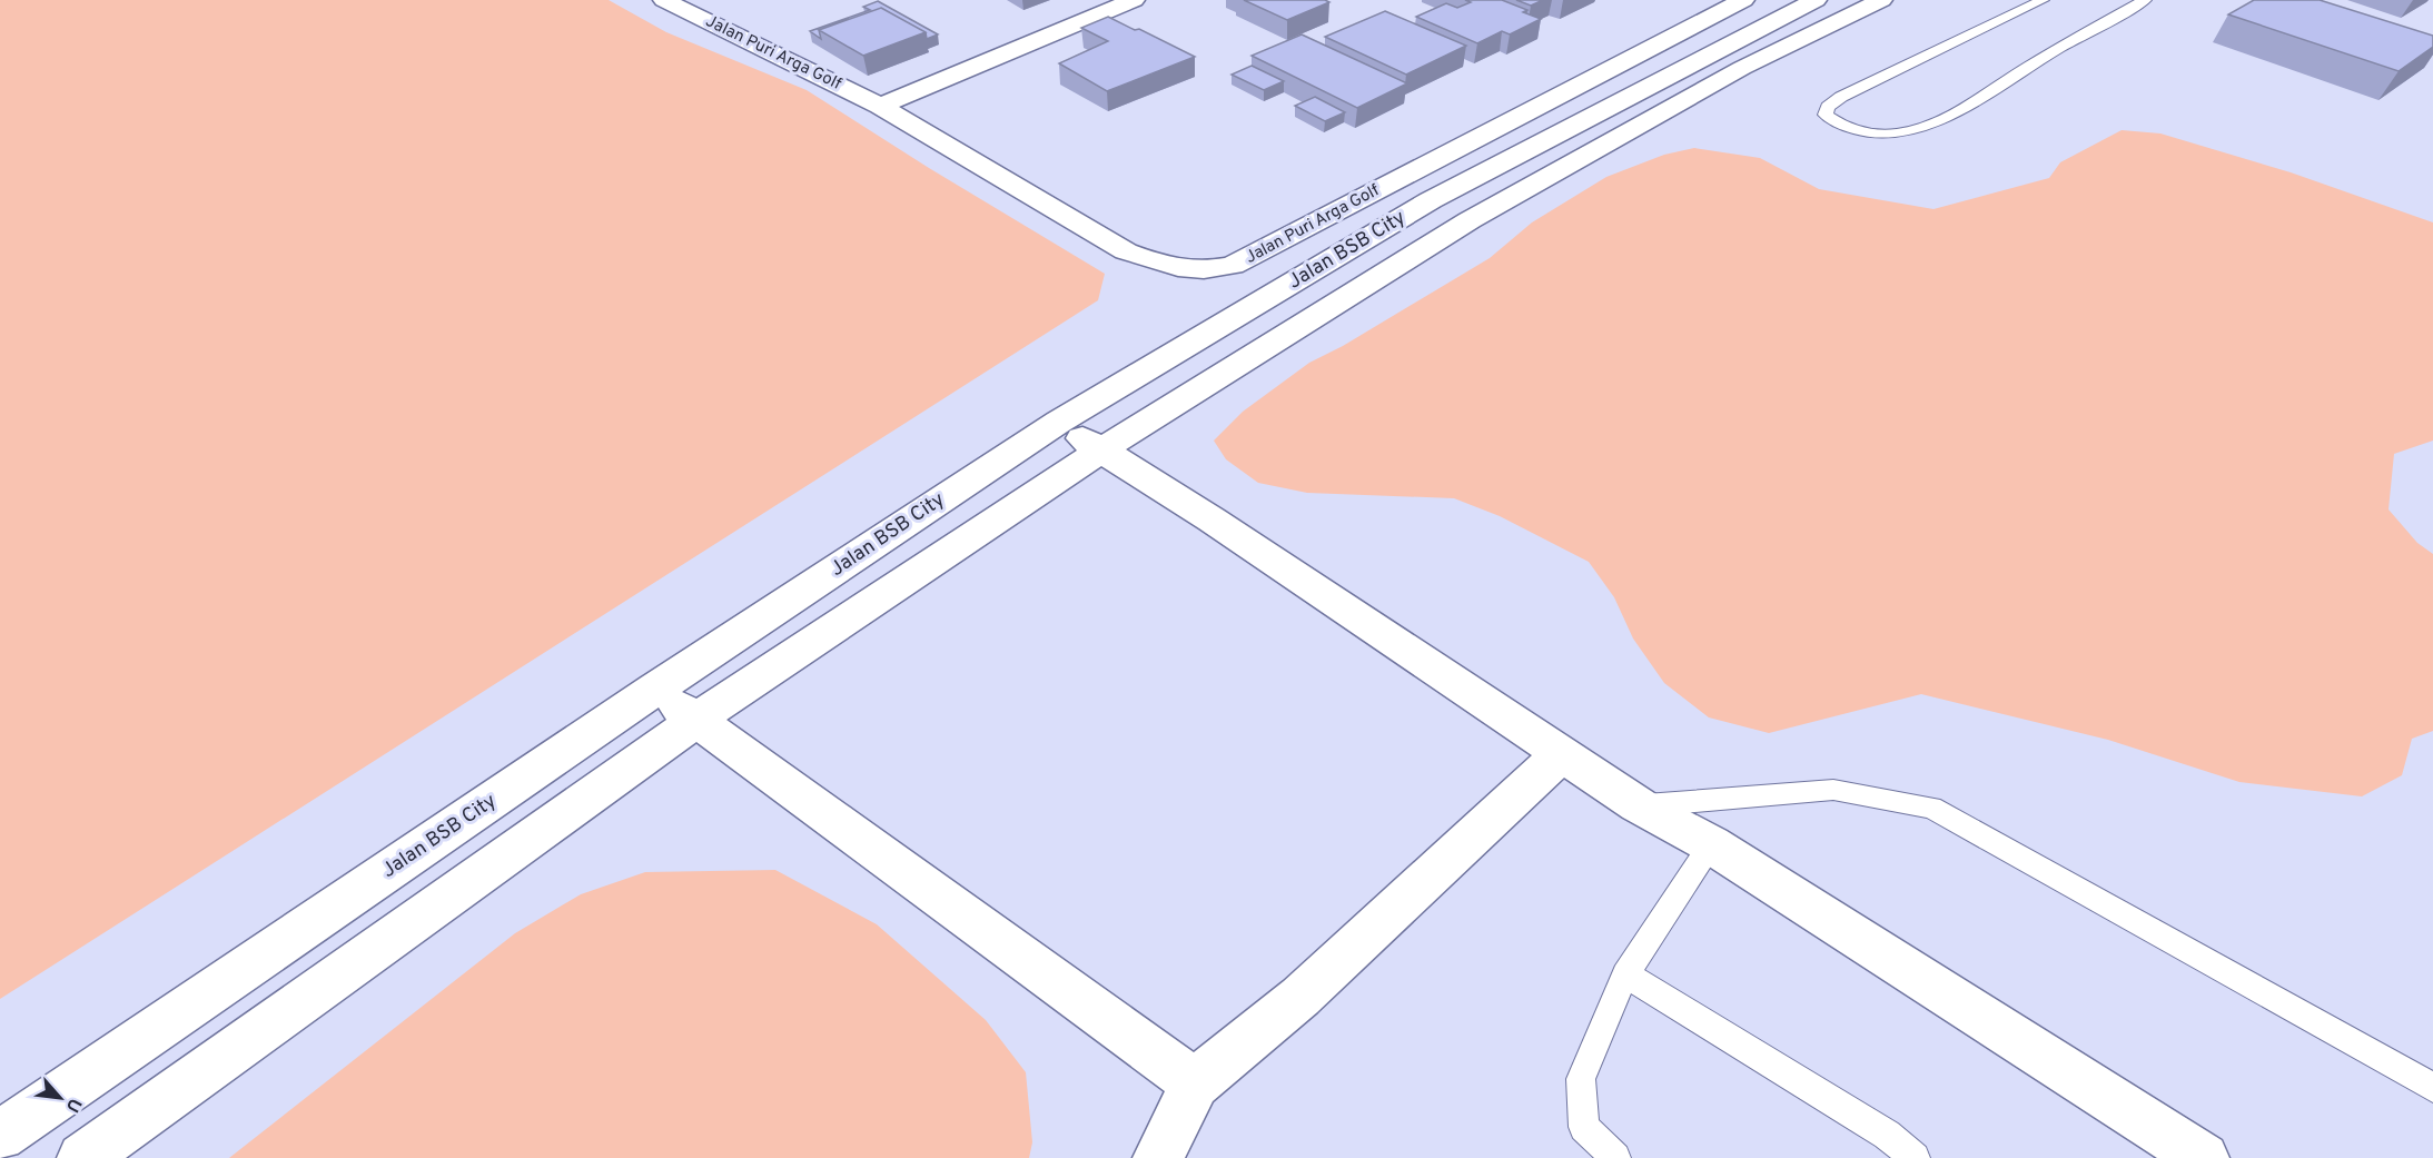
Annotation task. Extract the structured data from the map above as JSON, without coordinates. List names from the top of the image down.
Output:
{
  "streets": {
    "street": ["Jalan Puri Arga Golf", "Jalan BSB City"]
  },
  "north": "bottom right"
}
